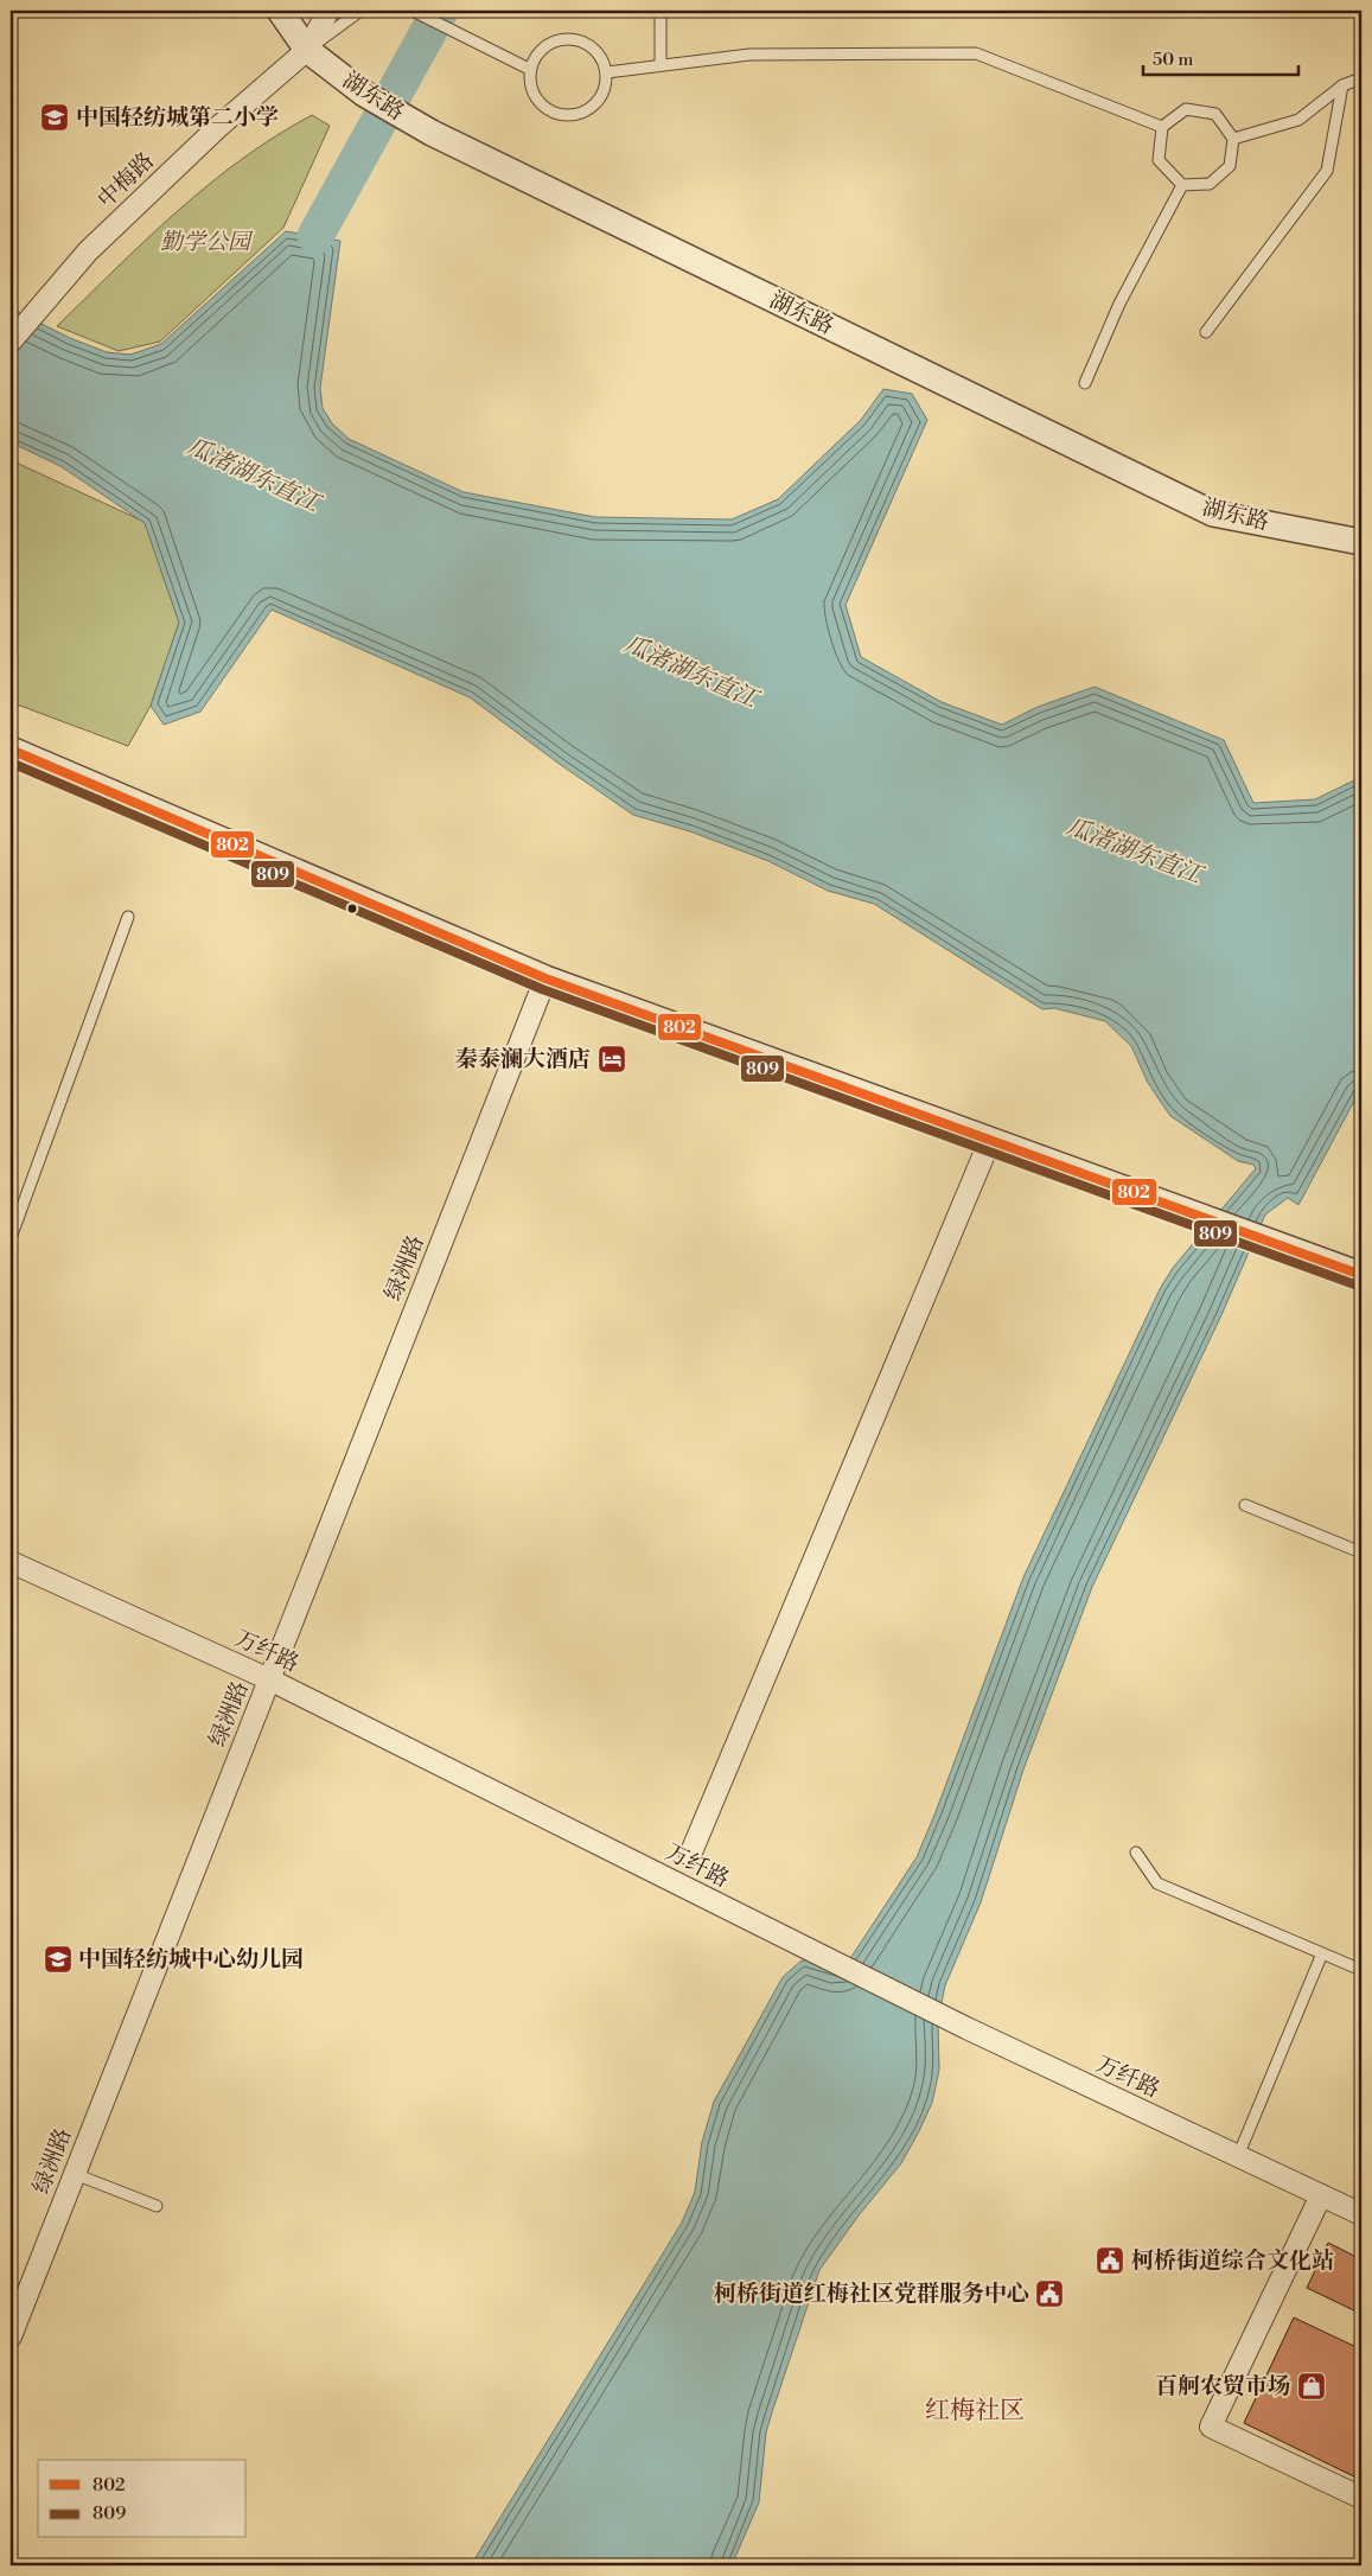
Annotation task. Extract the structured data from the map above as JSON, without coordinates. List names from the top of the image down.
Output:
{
  "streets": {
    "street": [
      "湖东路",
      "中梅路",
      "绿洲路",
      "万纤路"
    ]
  },
  "crossings": [
    ["湖东路", "中梅路"],
    ["绿洲路", "万纤路"]
  ],
  "districts": ["红梅社区"],
  "water": ["瓜渚湖东直江"],
  "parks": ["勤学公园"],
  "places": {
    "school or university": ["中国轻纺城第二小学", "中国轻纺城中心幼儿园"],
    "hotel": ["秦泰澜大酒店"],
    "public building": ["柯桥街道综合文化站", "柯桥街道红梅社区党群服务中心"],
    "shop": ["百舸农贸市场"]
  },
  "lines": ["transit line 802", "transit line 809"],
  "legend": ["802", "809"],
  "scale_bar": "50 m"
}
